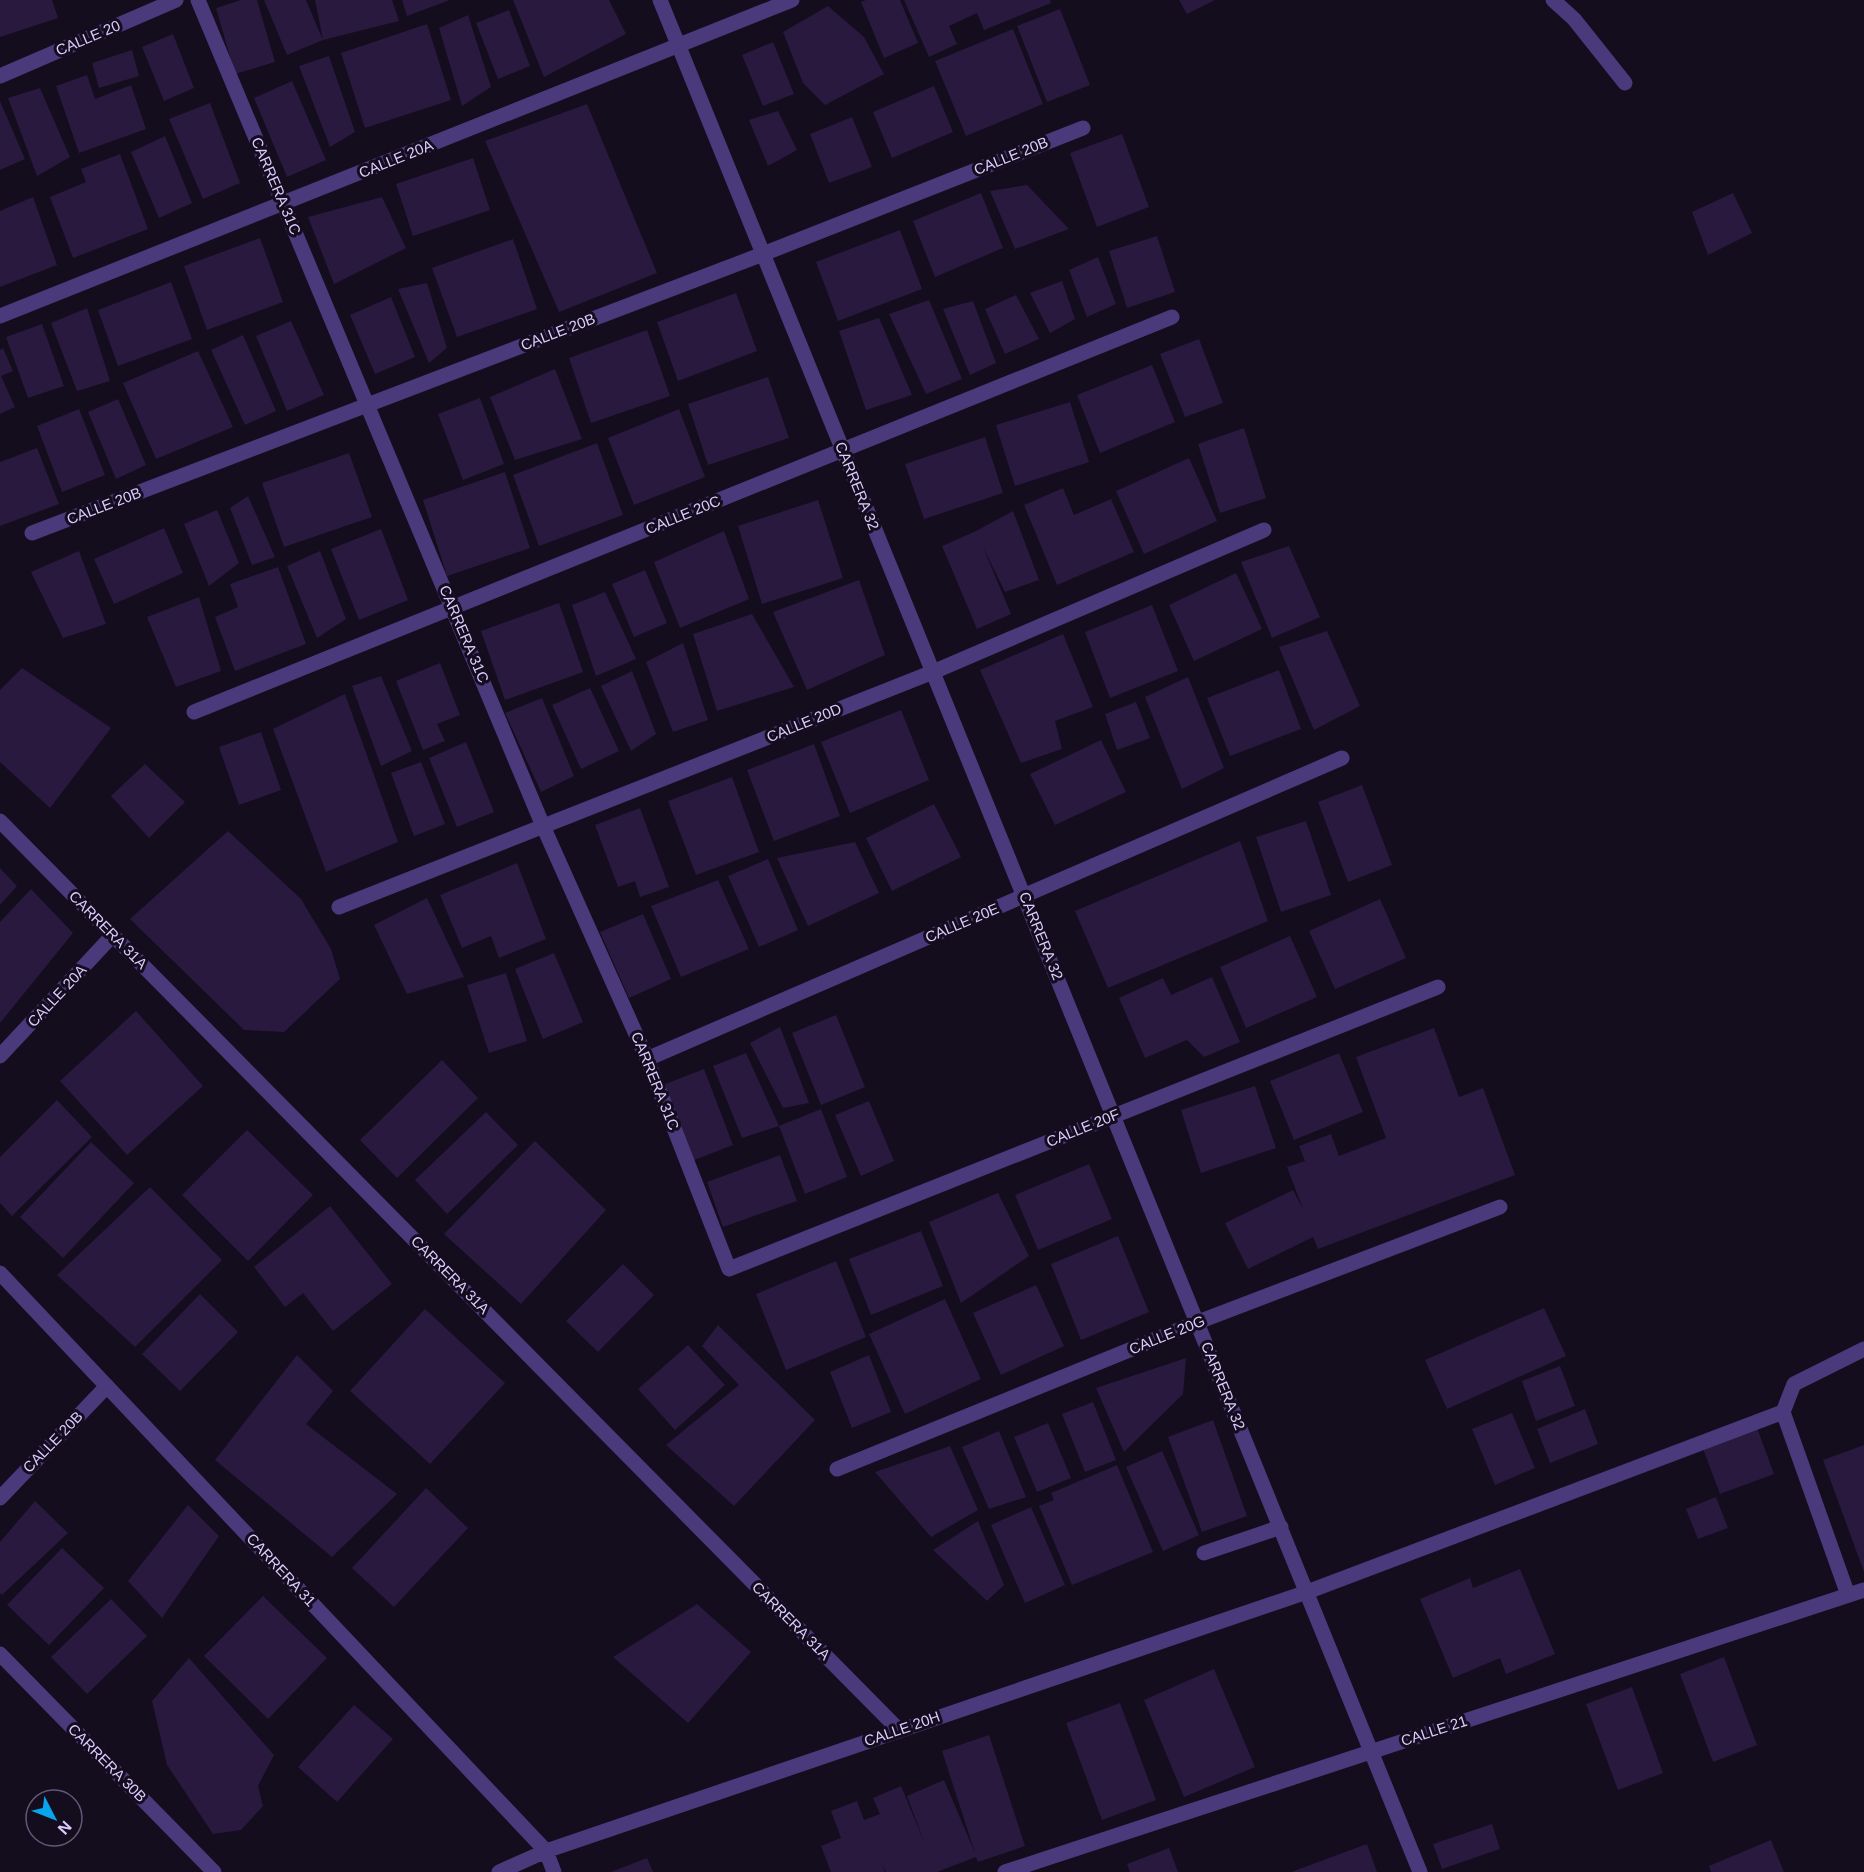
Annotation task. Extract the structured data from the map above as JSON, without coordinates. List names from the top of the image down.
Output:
{
  "streets": {
    "street": [
      "CALLE 20",
      "CALLE 20B",
      "CALLE 20A",
      "CARRERA 31C",
      "CARRERA 32",
      "CALLE 20C",
      "CALLE 20D",
      "CALLE 20E",
      "CARRERA 31A",
      "CALLE 20F",
      "CALLE 20G",
      "CARRERA 31",
      "CALLE 20H",
      "CALLE 21",
      "CARRERA 30B"
    ]
  },
  "crossings": [
    ["CALLE 20B", "CARRERA 31C"],
    ["CALLE 20B", "CARRERA 32"],
    ["CALLE 20B", "CARRERA 31"],
    ["CALLE 20A", "CARRERA 31C"],
    ["CALLE 20A", "CARRERA 32"],
    ["CALLE 20A", "CARRERA 31A"],
    ["CARRERA 31C", "CALLE 20C"],
    ["CARRERA 31C", "CALLE 20D"],
    ["CARRERA 31C", "CALLE 20E"],
    ["CARRERA 31C", "CALLE 20F"],
    ["CARRERA 32", "CALLE 20C"],
    ["CARRERA 32", "CALLE 20D"],
    ["CARRERA 32", "CALLE 20E"],
    ["CARRERA 32", "CALLE 20F"],
    ["CARRERA 32", "CALLE 20G"],
    ["CARRERA 32", "CALLE 20H"],
    ["CARRERA 32", "CALLE 21"],
    ["CARRERA 31A", "CALLE 20H"],
    ["CARRERA 31", "CALLE 20H"]
  ],
  "north": "bottom right"
}
